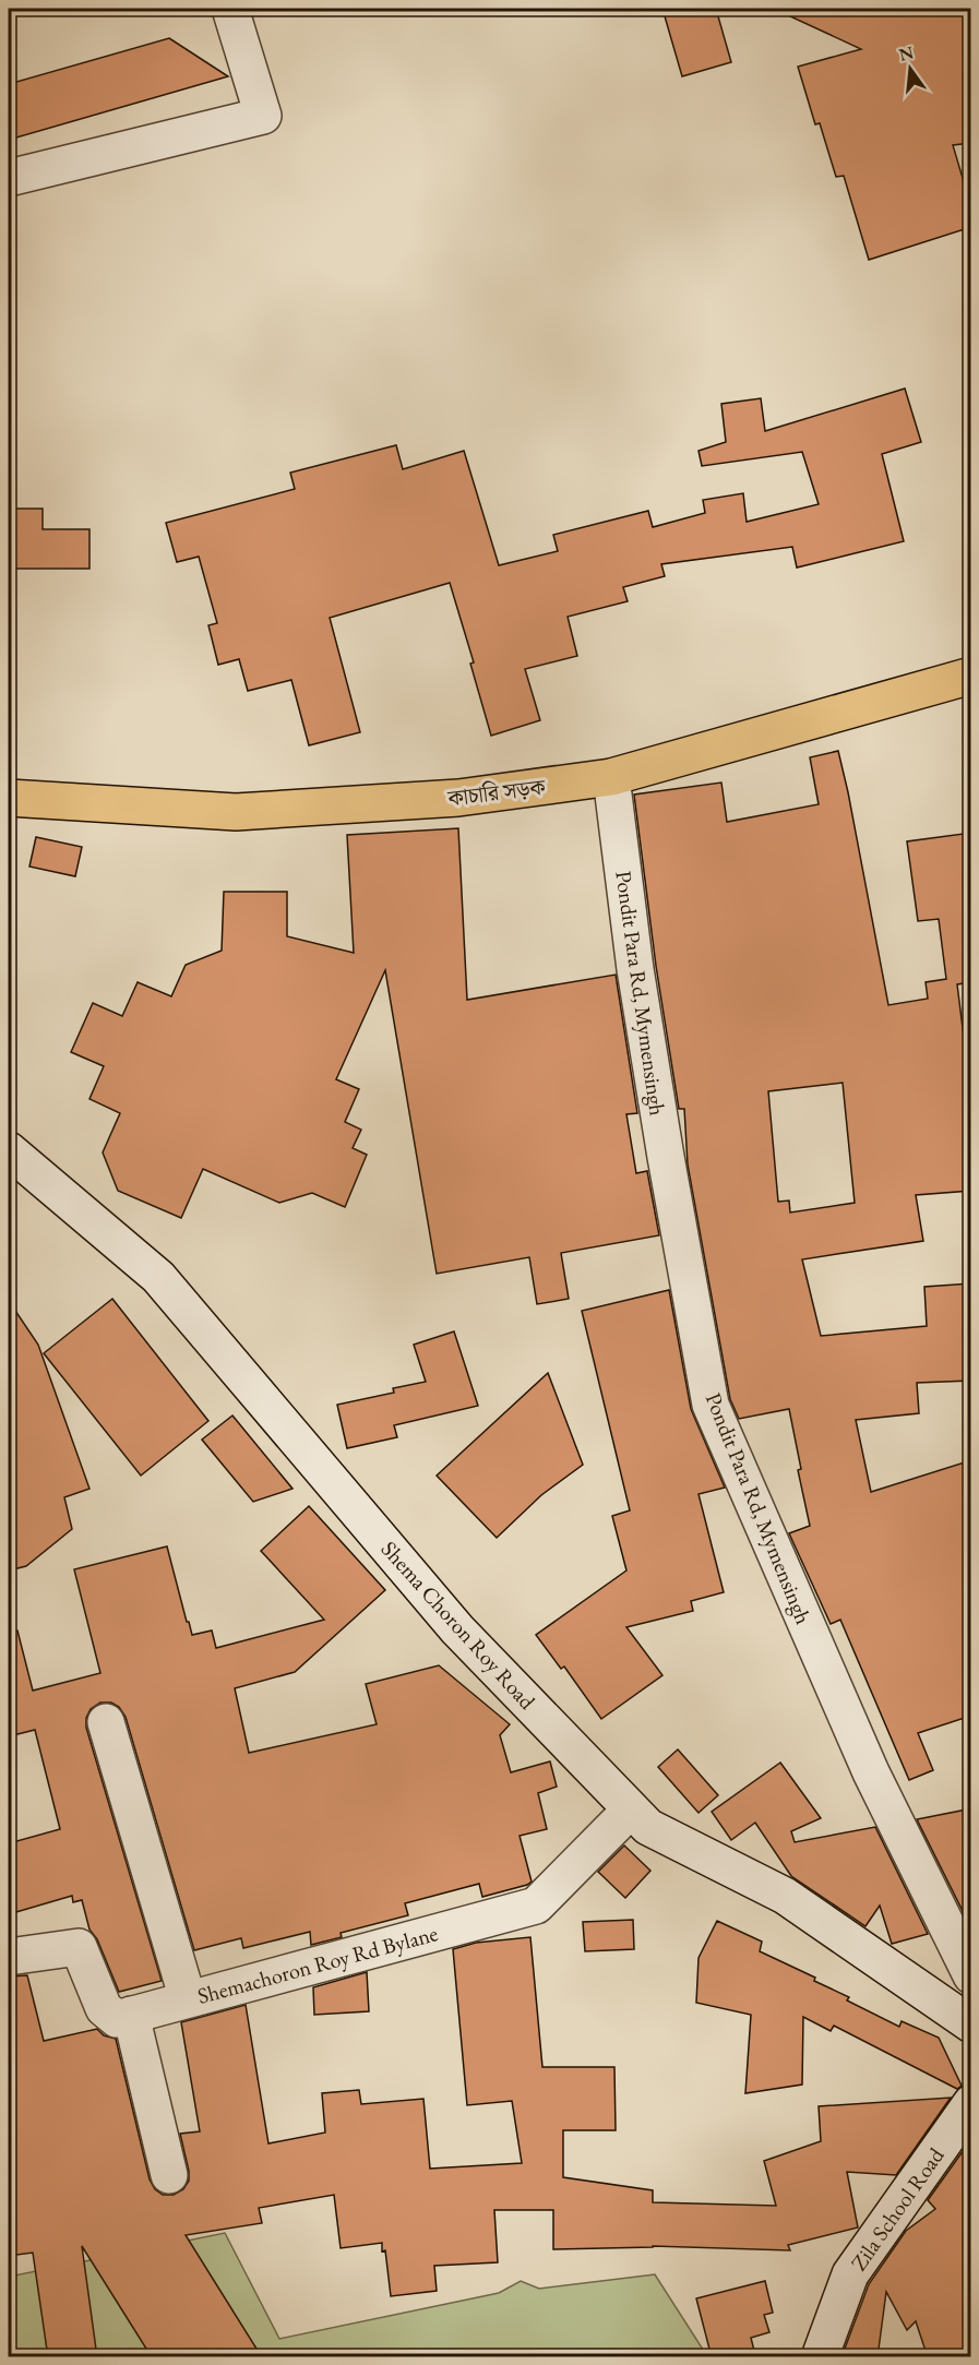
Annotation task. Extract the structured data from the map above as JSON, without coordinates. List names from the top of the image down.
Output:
{
  "streets": {
    "main road": ["কাচারি সড়ক"],
    "street": [
      "Pondit Para Rd, Mymensingh",
      "Shema Choron Roy Road",
      "Shemachoron Roy Rd Bylane",
      "Zila School Road"
    ]
  },
  "crossings": [
    ["কাচারি সড়ক", "Pondit Para Rd, Mymensingh"],
    ["Shema Choron Roy Road", "Shemachoron Roy Rd Bylane"]
  ],
  "north": "top"
}
